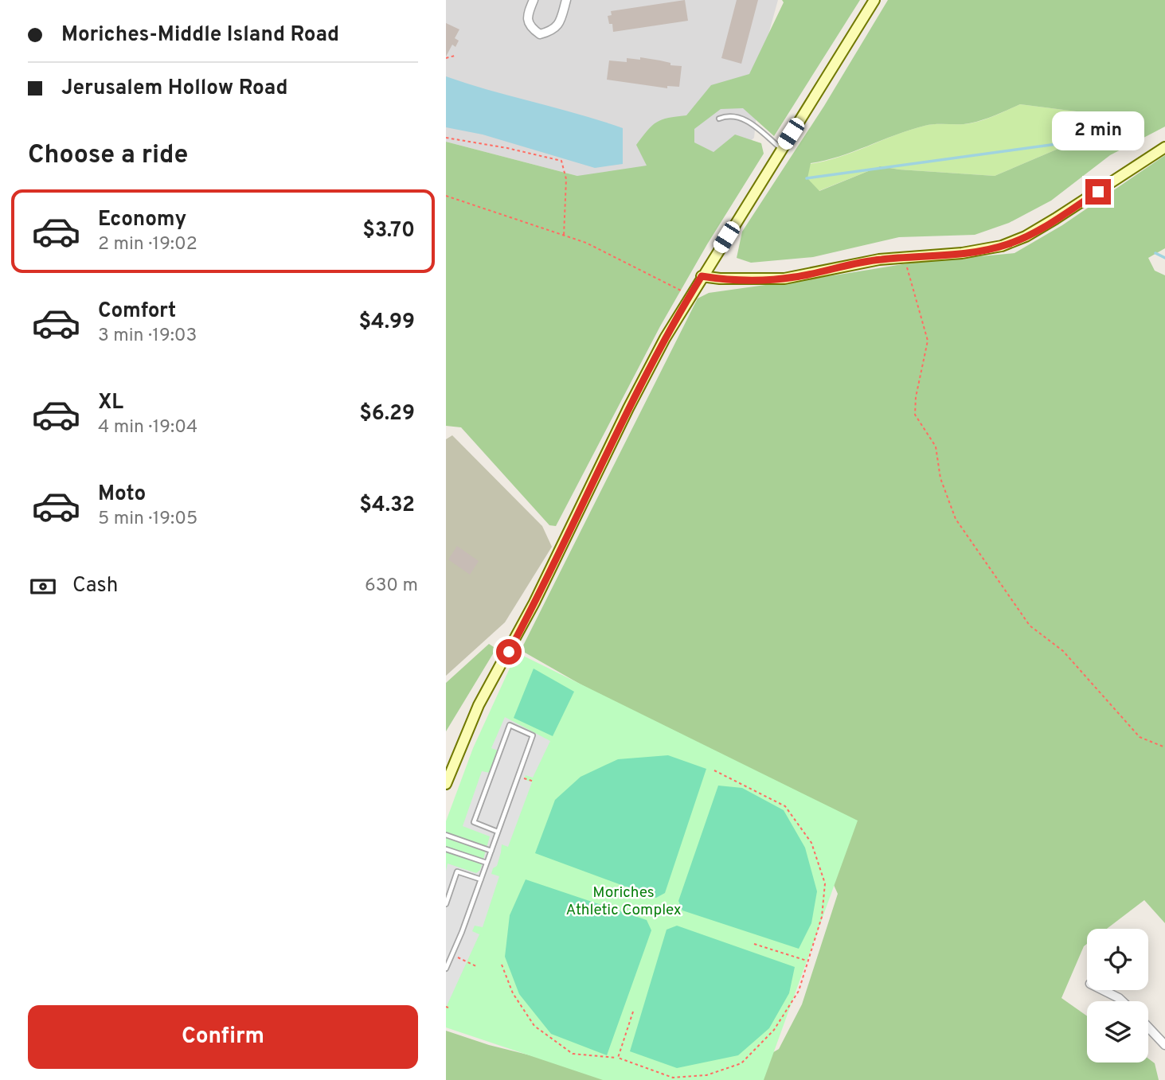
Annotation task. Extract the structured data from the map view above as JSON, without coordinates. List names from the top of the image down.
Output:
{
  "parks": ["Moriches Athletic Complex"],
  "page": {
    "banner": ["Moriches-Middle Island Road", "Jerusalem Hollow Road"],
    "bubble": "2 min",
    "heading": "Choose a ride",
    "list": [
      {
        "name": "Economy",
        "note": "2 min · 19:02",
        "value": "$3.70"
      },
      {
        "name": "Comfort",
        "note": "3 min · 19:03",
        "value": "$4.99"
      },
      {
        "name": "XL",
        "note": "4 min · 19:04",
        "value": "$6.29"
      },
      {
        "name": "Moto",
        "note": "5 min · 19:05",
        "value": "$4.32"
      }
    ],
    "pay": ["Cash", "630 m"],
    "buttons": "Confirm"
  }
}
